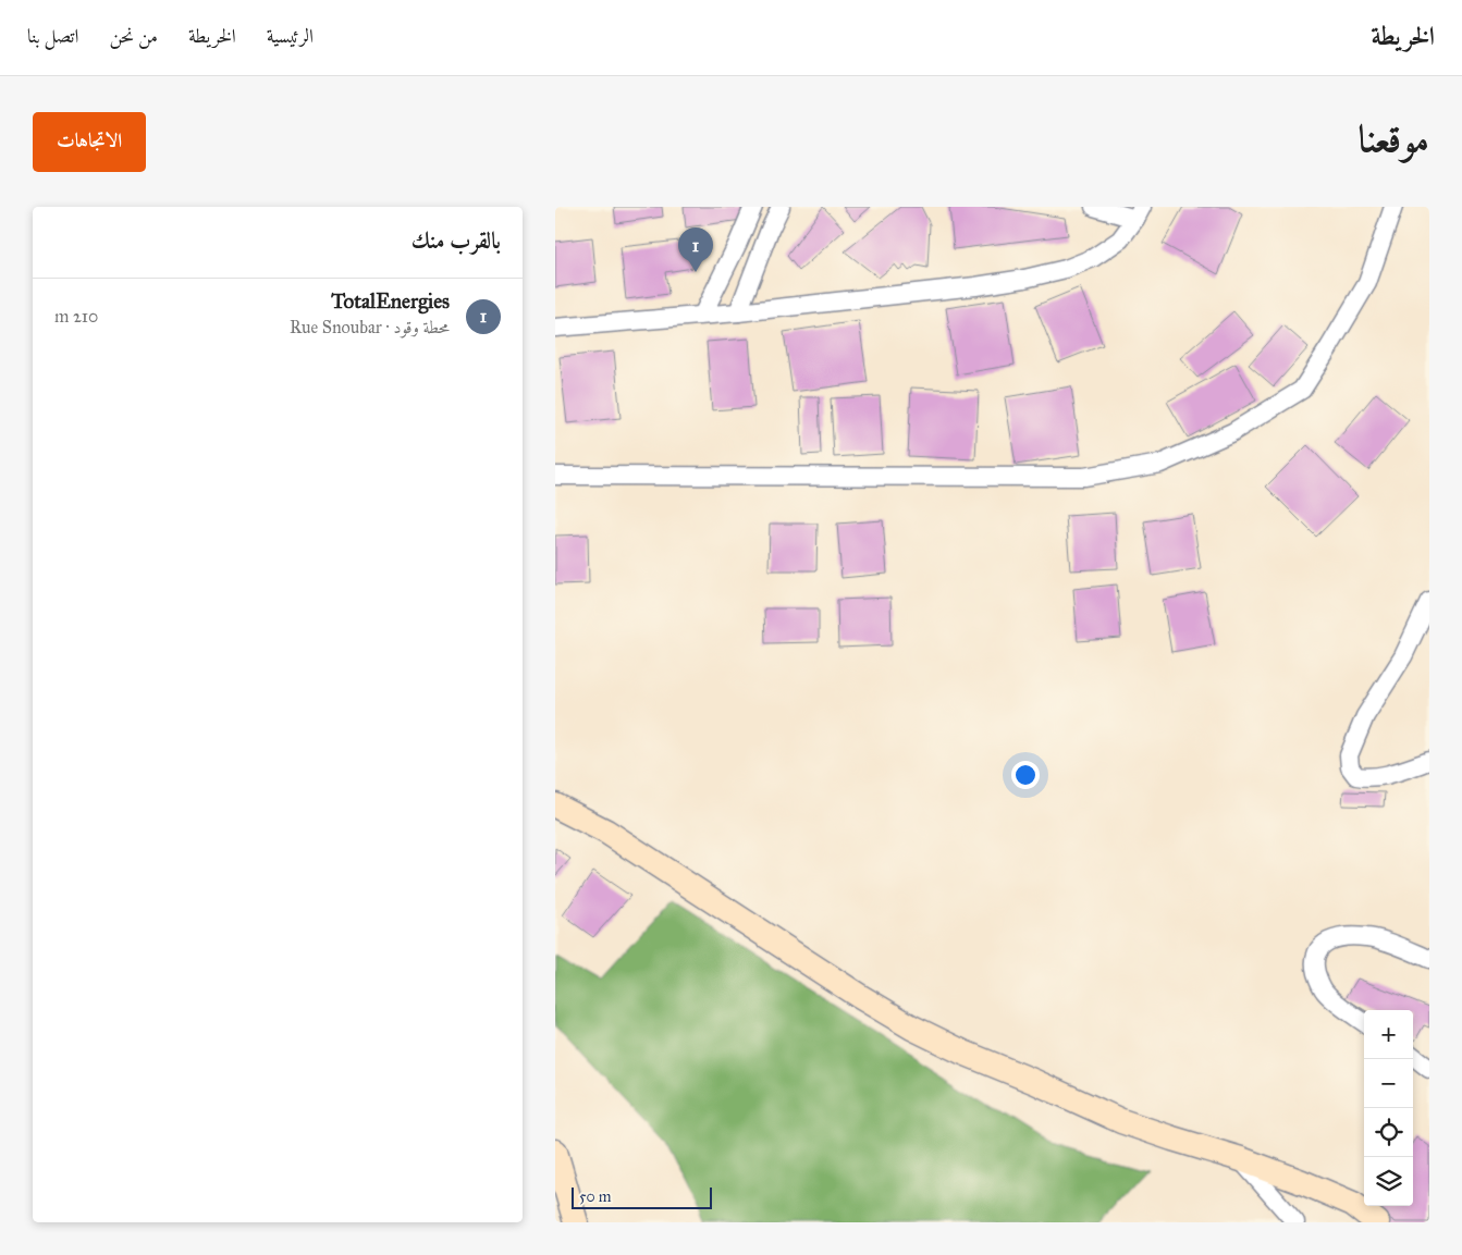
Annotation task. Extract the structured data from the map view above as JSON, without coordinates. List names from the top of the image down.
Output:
{
  "scale_bar": "50 m",
  "page": {
    "header": "الخريطة",
    "nav": [
      "الرئيسية",
      "الخريطة",
      "من نحن",
      "اتصل بنا"
    ],
    "title": "موقعنا",
    "buttons": "الاتجاهات",
    "heading": "بالقرب منك",
    "pins": "1",
    "list": [
      {
        "mark": "1",
        "name": "TotalEnergies",
        "note": "محطة وقود · Rue Snoubar",
        "value": "210 m"
      }
    ],
    "map_buttons": ["+", "−"],
    "scale": "50 m"
  }
}
